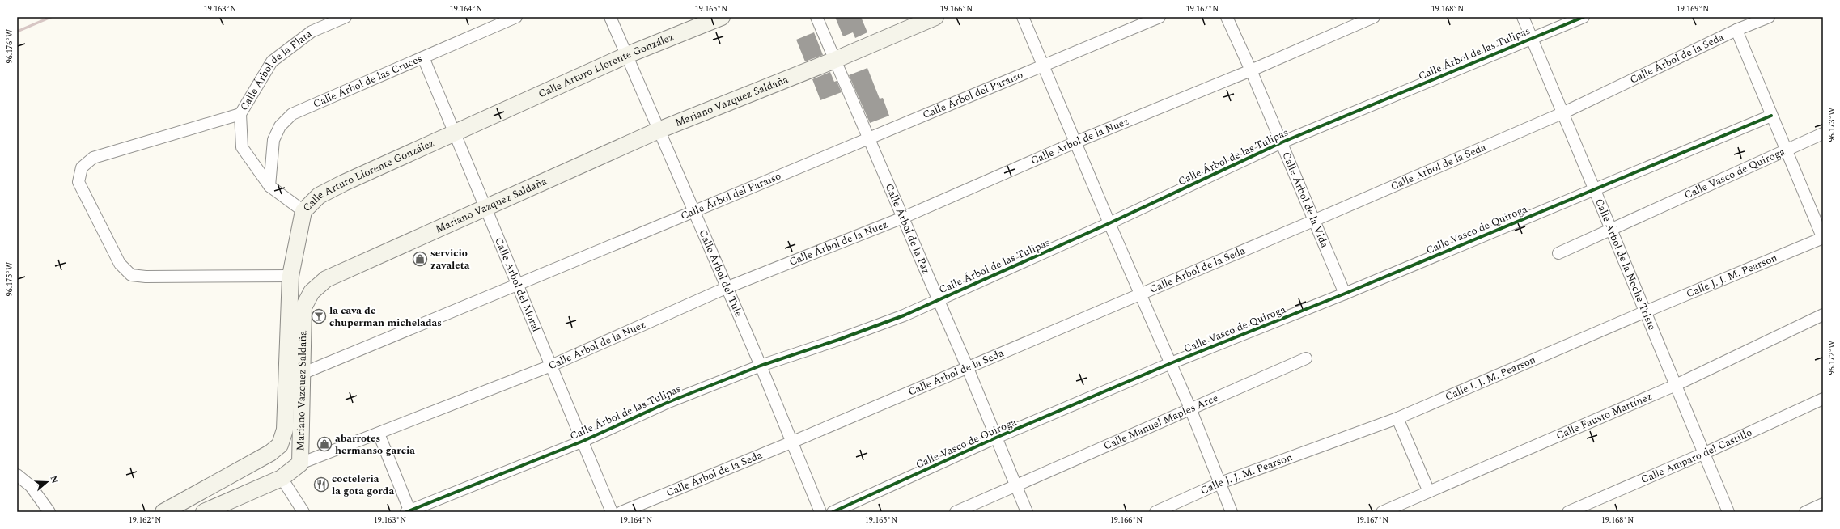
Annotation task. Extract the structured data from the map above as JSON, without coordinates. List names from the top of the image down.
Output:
{
  "streets": {
    "street": [
      "Calle Árbol de las Tulipas",
      "Calle Árbol de la Seda",
      "Calle Arturo Llorente González",
      "Calle Árbol de la Plata",
      "Calle Árbol de las Cruces",
      "Calle Árbol del Paraíso",
      "Mariano Vazquez Saldaña",
      "Calle Árbol de la Nuez",
      "Calle Vasco de Quiroga",
      "Calle Árbol de la Vida",
      "Calle Árbol de la Paz",
      "Calle Árbol de la Noche Triste",
      "Calle Árbol del Tule",
      "Calle J. J. M. Pearson",
      "Calle Árbol del Moral",
      "Calle Fausto Martínez",
      "Calle Manuel Maples Arce",
      "Calle Amparo del Castillo"
    ]
  },
  "crossings": [
    ["Calle Árbol de las Tulipas", "Calle Árbol de la Vida"],
    ["Calle Árbol de las Tulipas", "Calle Árbol de la Paz"],
    ["Calle Árbol de las Tulipas", "Calle Árbol de la Noche Triste"],
    ["Calle Árbol de las Tulipas", "Calle Árbol del Tule"],
    ["Calle Árbol de las Tulipas", "Calle Árbol del Moral"],
    ["Calle Árbol de la Seda", "Calle Árbol de la Vida"],
    ["Calle Árbol de la Seda", "Calle Árbol de la Paz"],
    ["Calle Árbol de la Seda", "Calle Árbol de la Noche Triste"],
    ["Calle Árbol de la Seda", "Calle Árbol del Tule"],
    ["Calle Arturo Llorente González", "Calle Árbol del Tule"],
    ["Calle Arturo Llorente González", "Calle Árbol del Moral"],
    ["Calle Árbol de la Plata", "Calle Árbol de las Cruces"],
    ["Calle Árbol de las Cruces", "Calle Árbol del Moral"],
    ["Calle Árbol del Paraíso", "Mariano Vazquez Saldaña"],
    ["Calle Árbol del Paraíso", "Calle Árbol de la Paz"],
    ["Calle Árbol del Paraíso", "Calle Árbol del Tule"],
    ["Calle Árbol del Paraíso", "Calle Árbol del Moral"],
    ["Mariano Vazquez Saldaña", "Calle Árbol de la Nuez"],
    ["Mariano Vazquez Saldaña", "Calle Árbol de la Paz"],
    ["Mariano Vazquez Saldaña", "Calle Árbol del Tule"],
    ["Mariano Vazquez Saldaña", "Calle Árbol del Moral"],
    ["Calle Árbol de la Nuez", "Calle Árbol de la Vida"],
    ["Calle Árbol de la Nuez", "Calle Árbol de la Paz"],
    ["Calle Árbol de la Nuez", "Calle Árbol del Tule"],
    ["Calle Árbol de la Nuez", "Calle Árbol del Moral"],
    ["Calle Vasco de Quiroga", "Calle Árbol de la Vida"],
    ["Calle Vasco de Quiroga", "Calle Árbol de la Paz"],
    ["Calle Vasco de Quiroga", "Calle Árbol de la Noche Triste"],
    ["Calle Árbol de la Paz", "Calle Manuel Maples Arce"],
    ["Calle Árbol de la Noche Triste", "Calle J. J. M. Pearson"],
    ["Calle Árbol de la Noche Triste", "Calle Fausto Martínez"],
    ["Calle Árbol de la Noche Triste", "Calle Amparo del Castillo"]
  ],
  "places": {
    "shop": ["servicio zavaleta", "abarrotes hermanso garcia"],
    "bar": ["la cava de chuperman micheladas"],
    "restaurant": ["cocteleria la gota gorda"]
  },
  "north": "right",
  "coordinates": [
    "19.163°N",
    "19.164°N",
    "19.165°N",
    "19.166°N",
    "19.167°N",
    "19.168°N",
    "19.169°N",
    "96.176°W",
    "96.173°W",
    "96.175°W",
    "96.172°W",
    "19.162°N"
  ]
}
